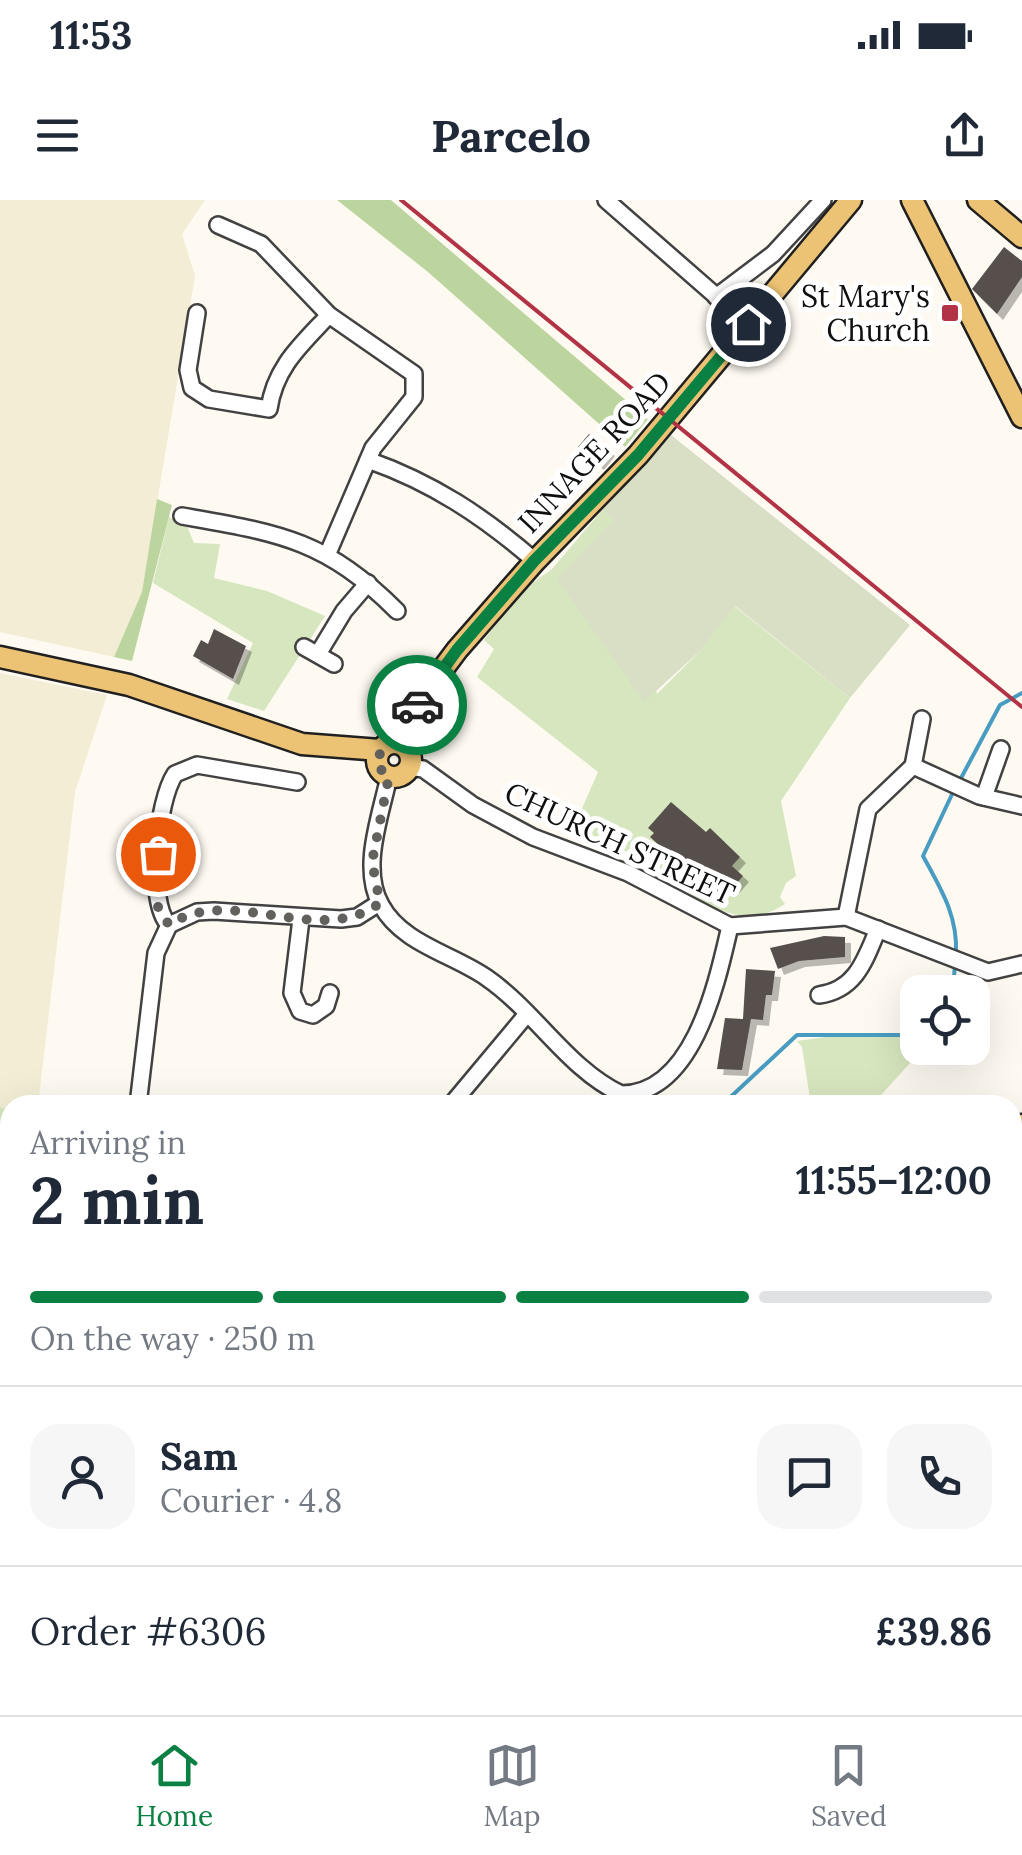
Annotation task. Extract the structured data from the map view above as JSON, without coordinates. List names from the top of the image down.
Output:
{
  "streets": {
    "main road": ["INNAGE ROAD"],
    "street": ["CHURCH STREET"]
  },
  "crossings": [
    ["INNAGE ROAD", "CHURCH STREET"]
  ],
  "places": {
    "transit": ["St Mary's Church"]
  },
  "page": {
    "status": "11:53",
    "header": "Parcelo",
    "heading": ["2 min", "Arriving in", "11:55–12:00"],
    "panel": [
      "Sam",
      "Courier · 4.8",
      "Order #6306",
      "£39.86"
    ],
    "bar": "On the way · 250 m",
    "tabs": ["Home", "Map", "Saved"]
  }
}
